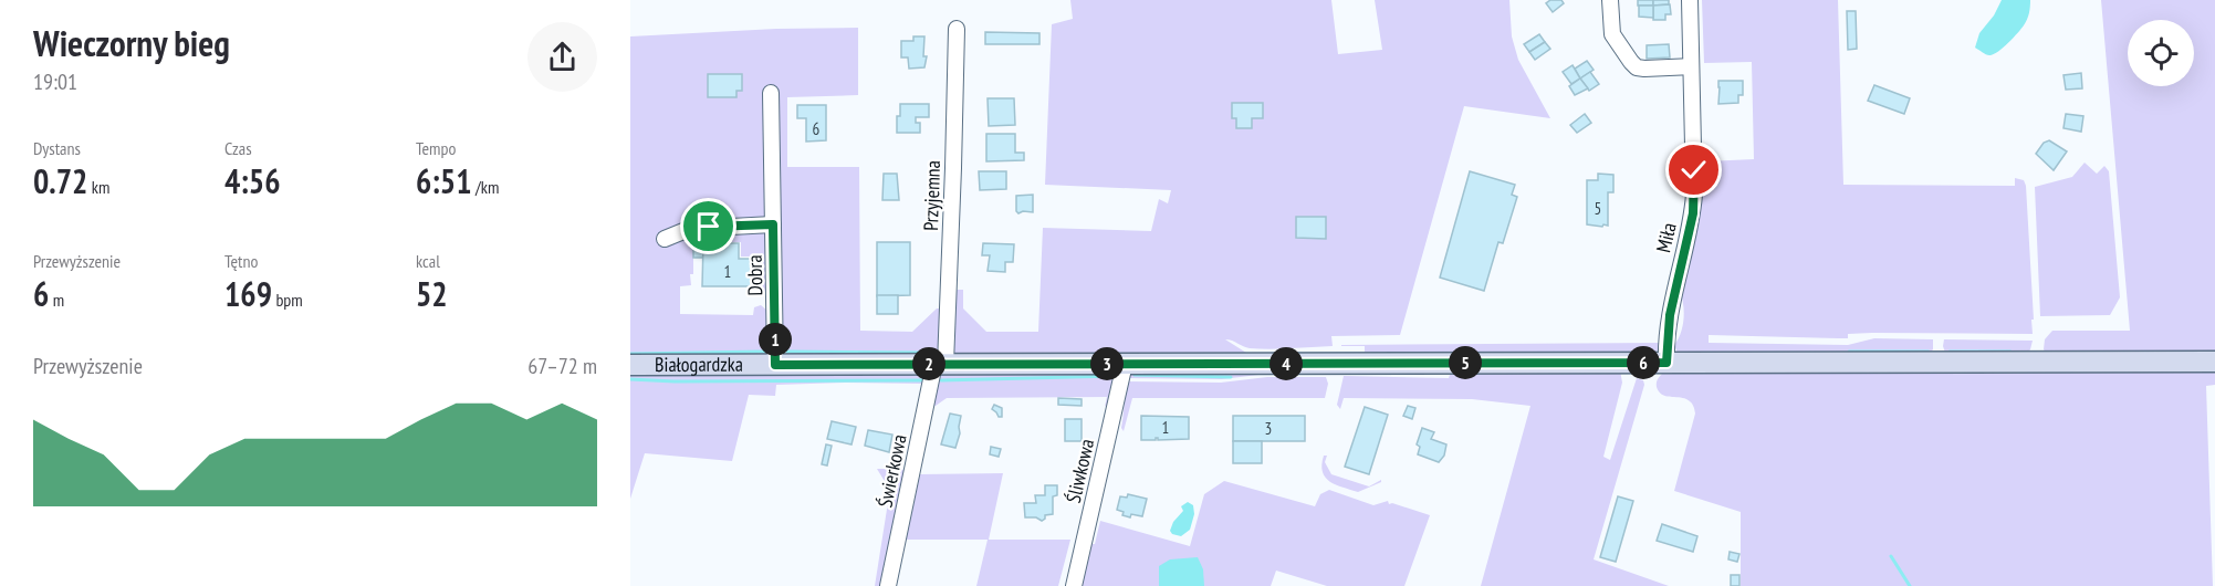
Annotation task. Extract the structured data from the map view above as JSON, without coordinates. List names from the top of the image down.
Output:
{
  "streets": {
    "main road": ["Białogardzka"],
    "street": [
      "Przyjemna",
      "Miła",
      "Dobra",
      "Świerkowa",
      "Śliwkowa"
    ]
  },
  "crossings": [
    ["Przyjemna", "Białogardzka"],
    ["Przyjemna", "Świerkowa"],
    ["Miła", "Białogardzka"],
    ["Dobra", "Białogardzka"],
    ["Białogardzka", "Świerkowa"],
    ["Białogardzka", "Śliwkowa"]
  ],
  "house_numbers": [
    "6",
    "5",
    "1",
    "1",
    "3"
  ],
  "page": {
    "heading": ["Wieczorny bieg", "19:01"],
    "stats": [
      ["Dystans", "0.72 km"],
      ["Czas", "4:56"],
      ["Tempo", "6:51 /km"],
      ["Przewyższenie", "6 m"],
      ["Tętno", "169 bpm"],
      ["kcal", "52"]
    ],
    "pins": [
      "1",
      "5",
      "6",
      "2",
      "3",
      "4"
    ],
    "chart": ["Przewyższenie", "67–72 m"]
  }
}
